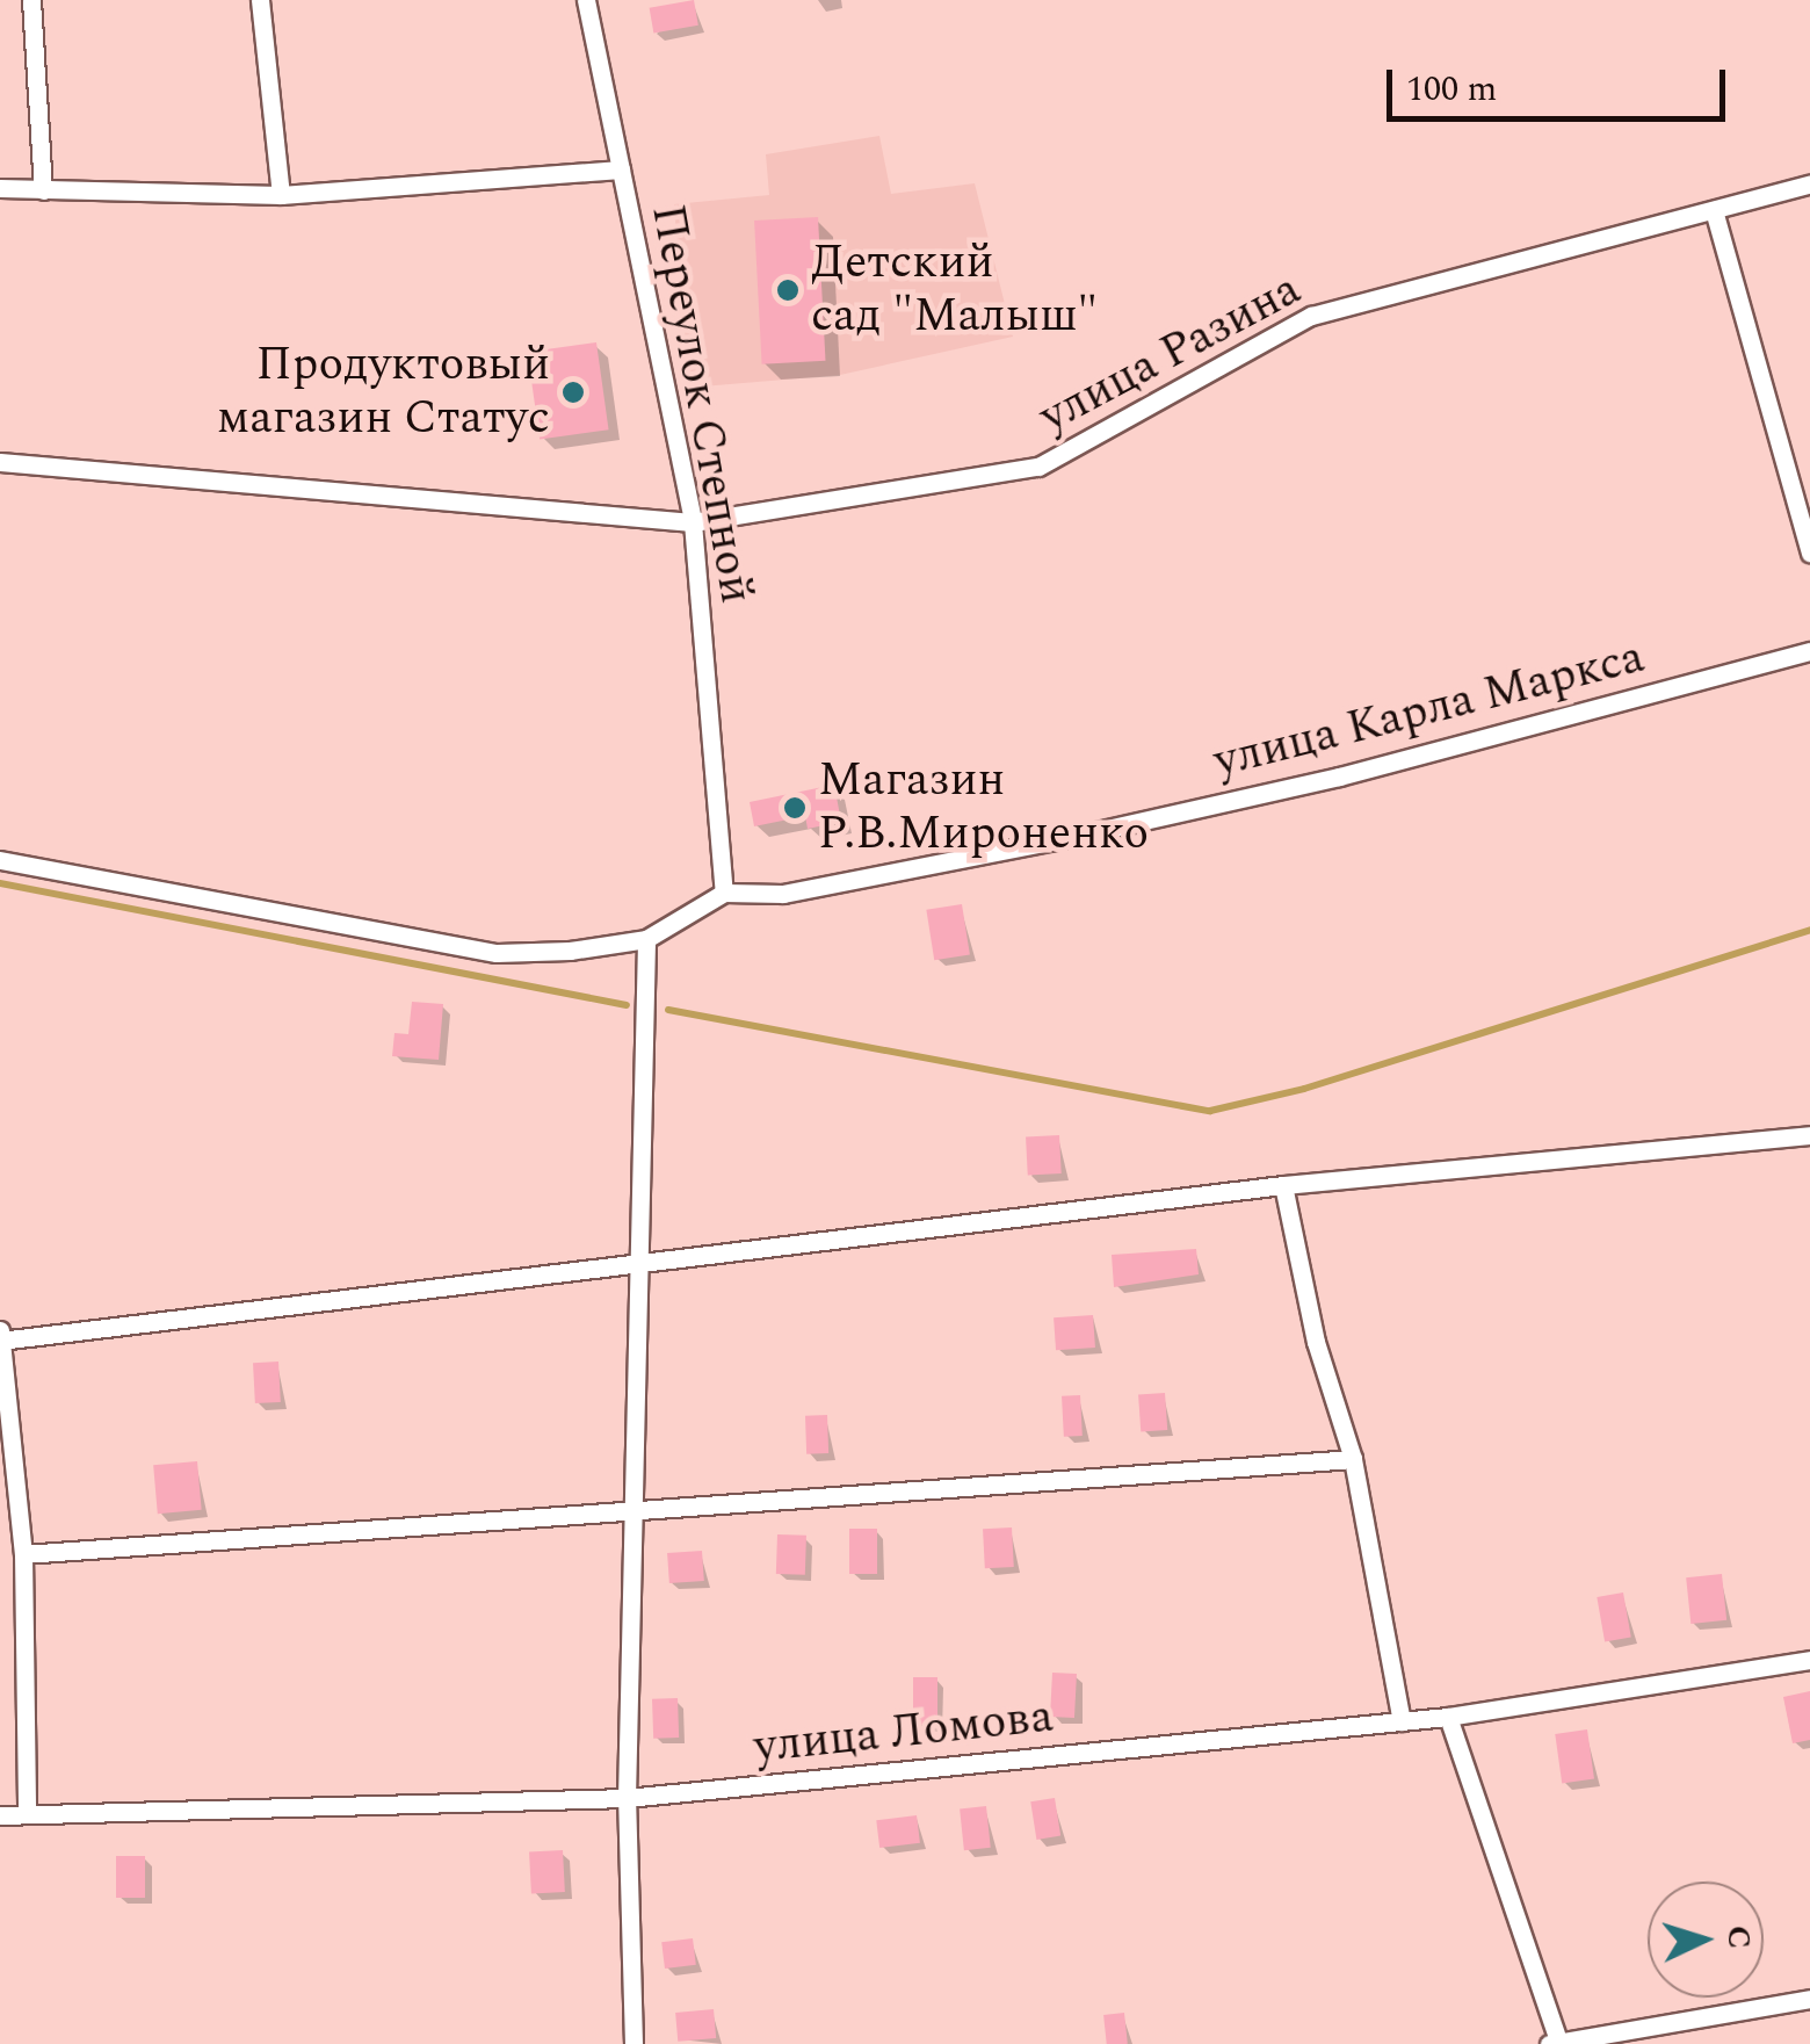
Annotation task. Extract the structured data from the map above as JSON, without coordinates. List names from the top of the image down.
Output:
{
  "streets": {
    "street": [
      "улица Разина",
      "Переулок Степной",
      "улица Карла Маркса",
      "улица Ломова"
    ]
  },
  "crossings": [
    ["улица Разина", "Переулок Степной"],
    ["Переулок Степной", "улица Карла Маркса"]
  ],
  "places": ["Детский сад \"Малыш\"", "Продуктовый магазин Статус", "Магазин Р.В.Мироненко"],
  "scale_bar": "100 m",
  "north": "right"
}
